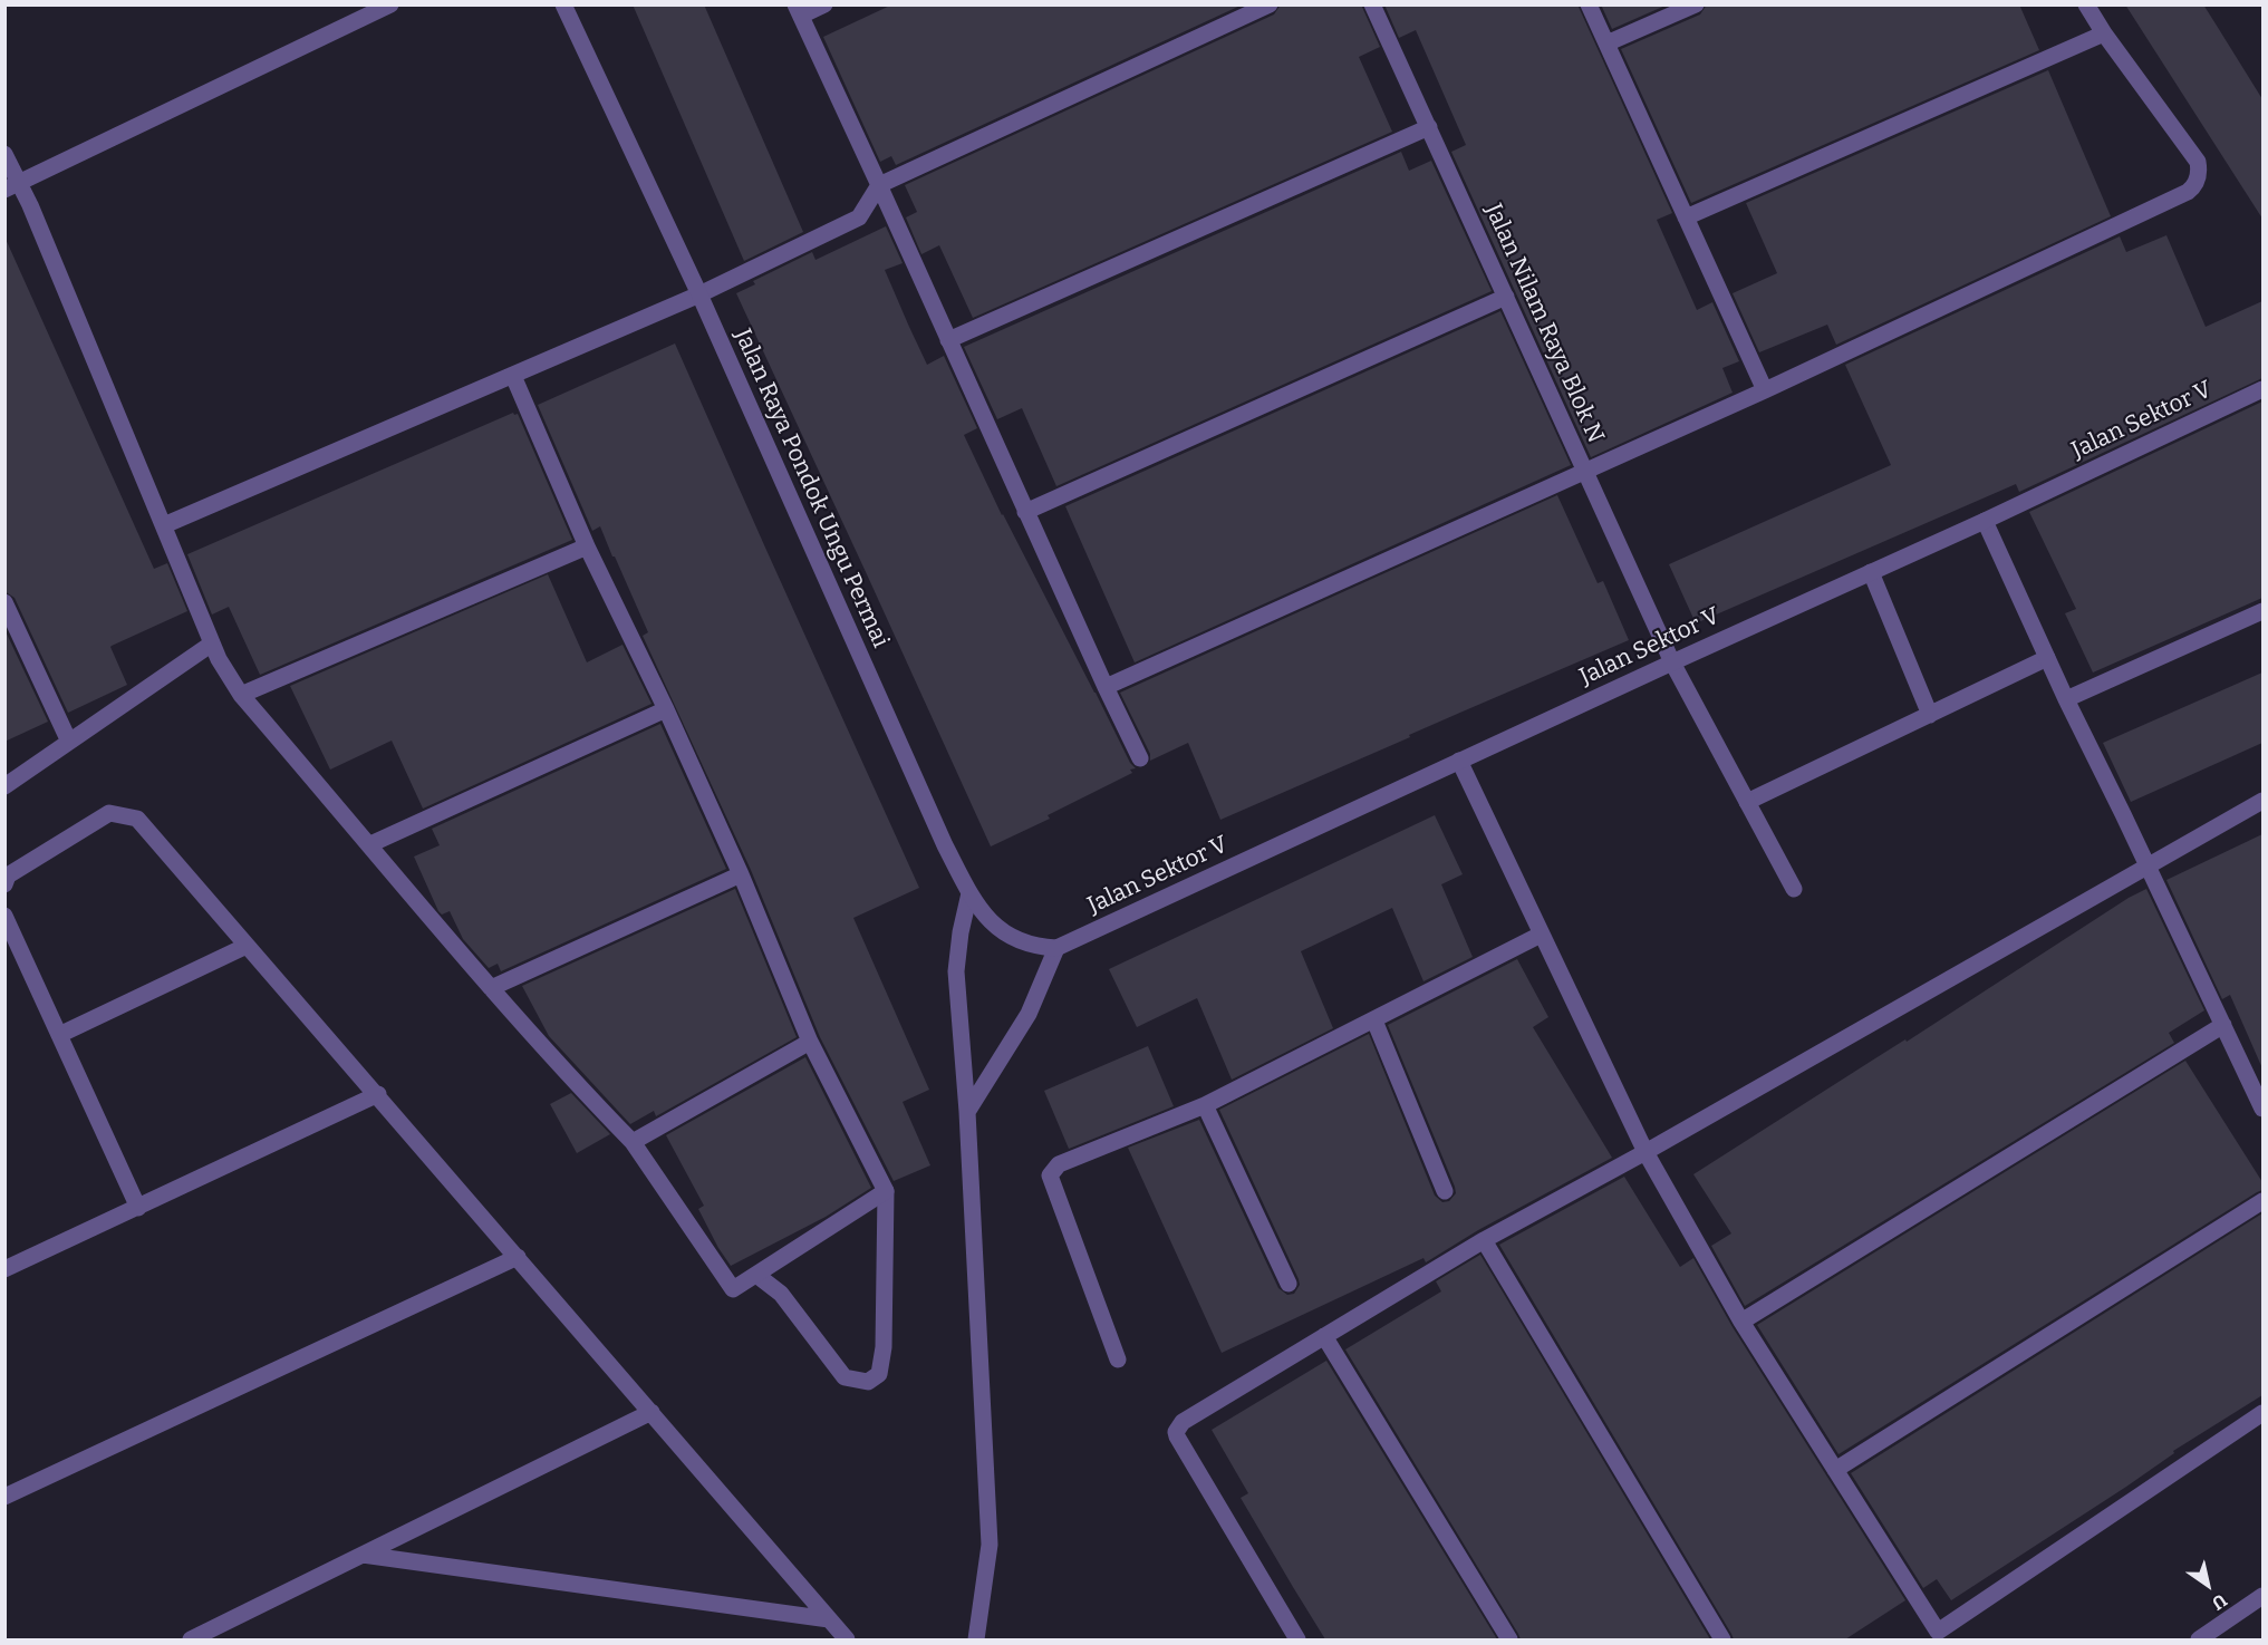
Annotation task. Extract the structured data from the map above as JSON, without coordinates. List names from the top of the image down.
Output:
{
  "streets": {
    "street": ["Jalan Nilam Raya Blok N", "Jalan Sektor V", "Jalan Raya Pondok Ungu Permai"]
  },
  "crossings": [
    ["Jalan Nilam Raya Blok N", "Jalan Sektor V"],
    ["Jalan Sektor V", "Jalan Raya Pondok Ungu Permai"]
  ],
  "north": "bottom right"
}
